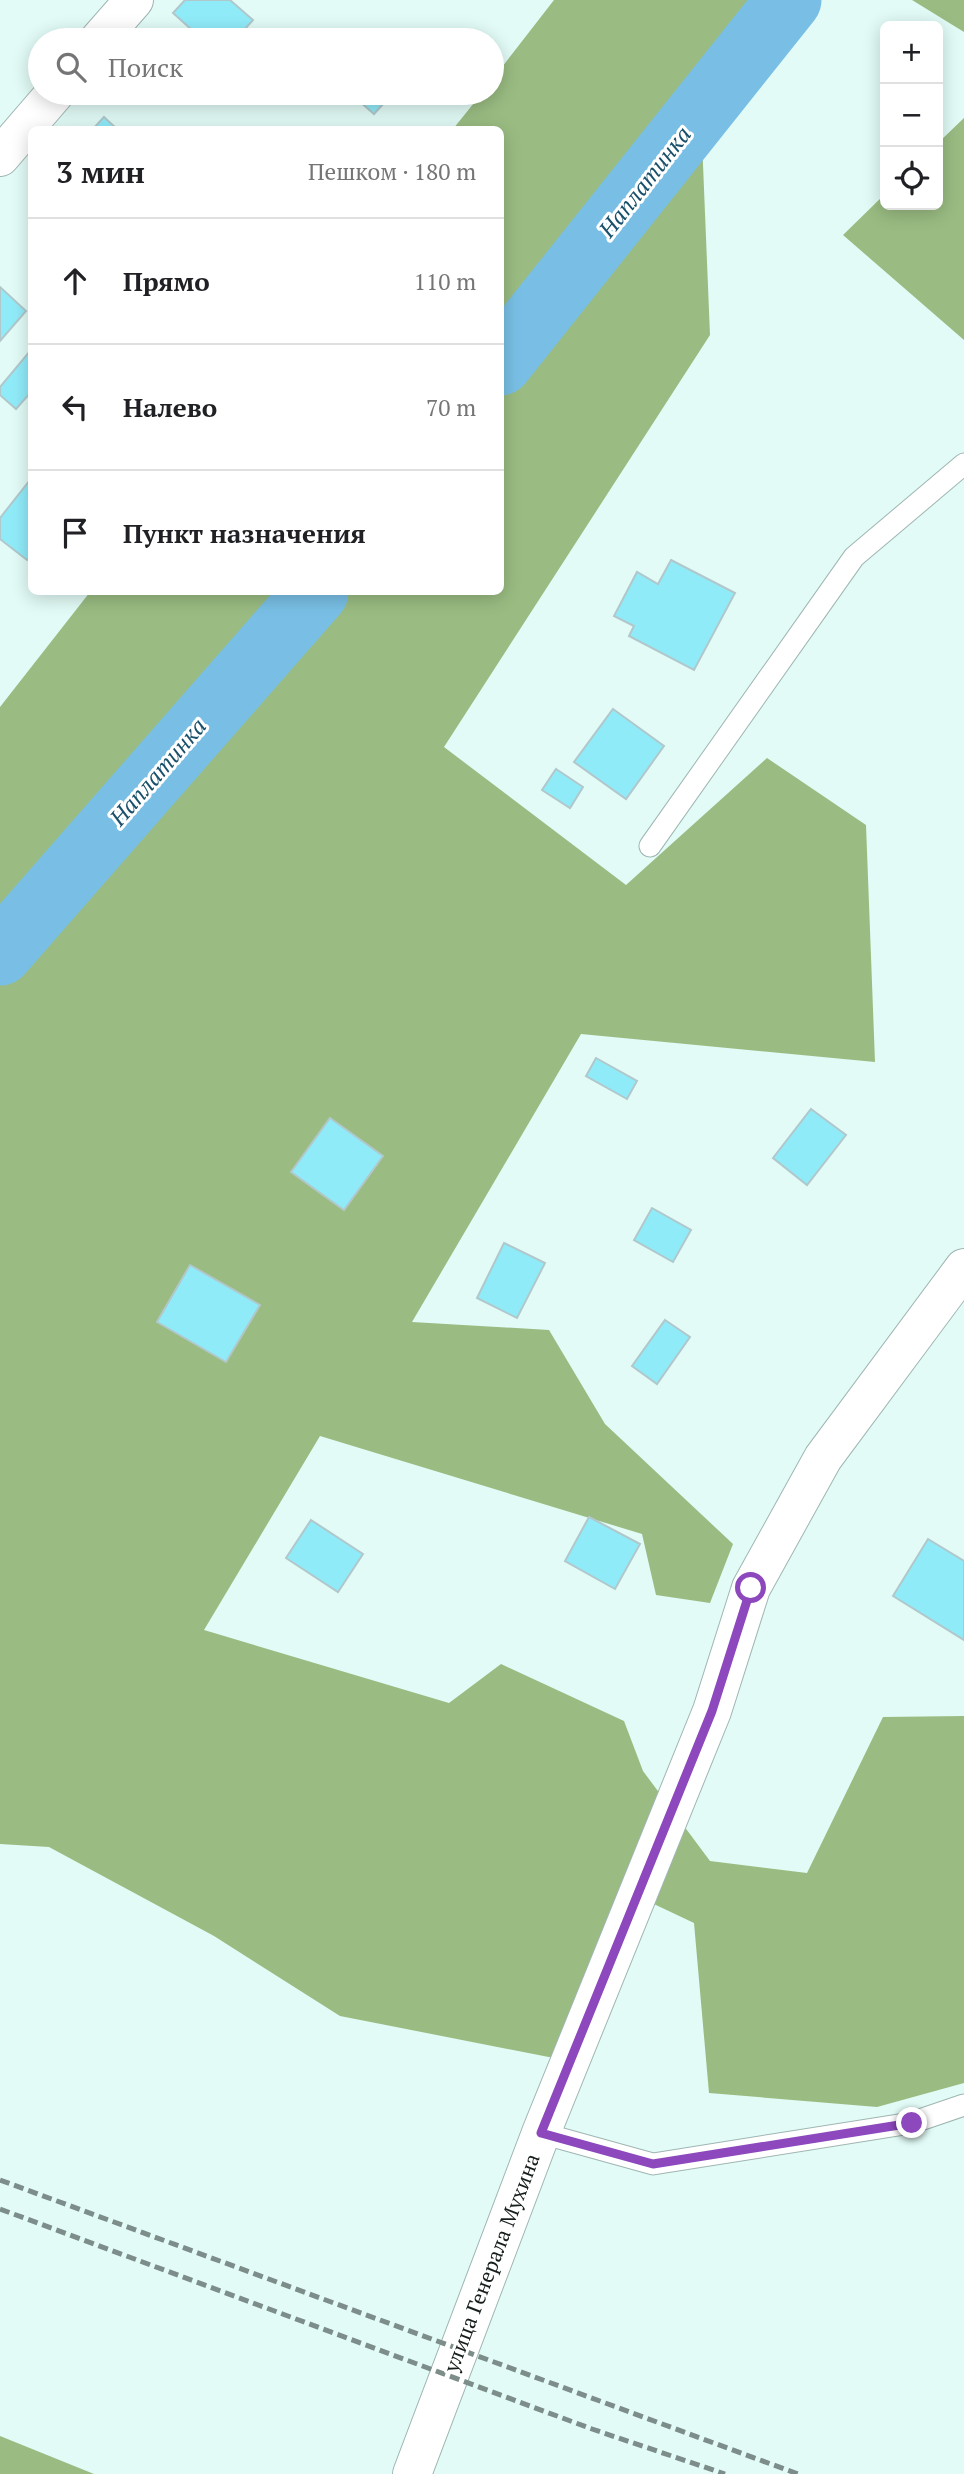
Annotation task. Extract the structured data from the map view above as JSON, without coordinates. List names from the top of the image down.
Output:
{
  "streets": {
    "street": ["улица Генерала Мухина"]
  },
  "water": ["Наплатинка"],
  "page": {
    "map_buttons": ["+", "−"],
    "search": "Поиск",
    "heading": ["3 мин", "Пешком · 180 m"],
    "list": [
      ["Прямо", "110 m"],
      ["Налево", "70 m"],
      "Пункт назначения"
    ]
  }
}
